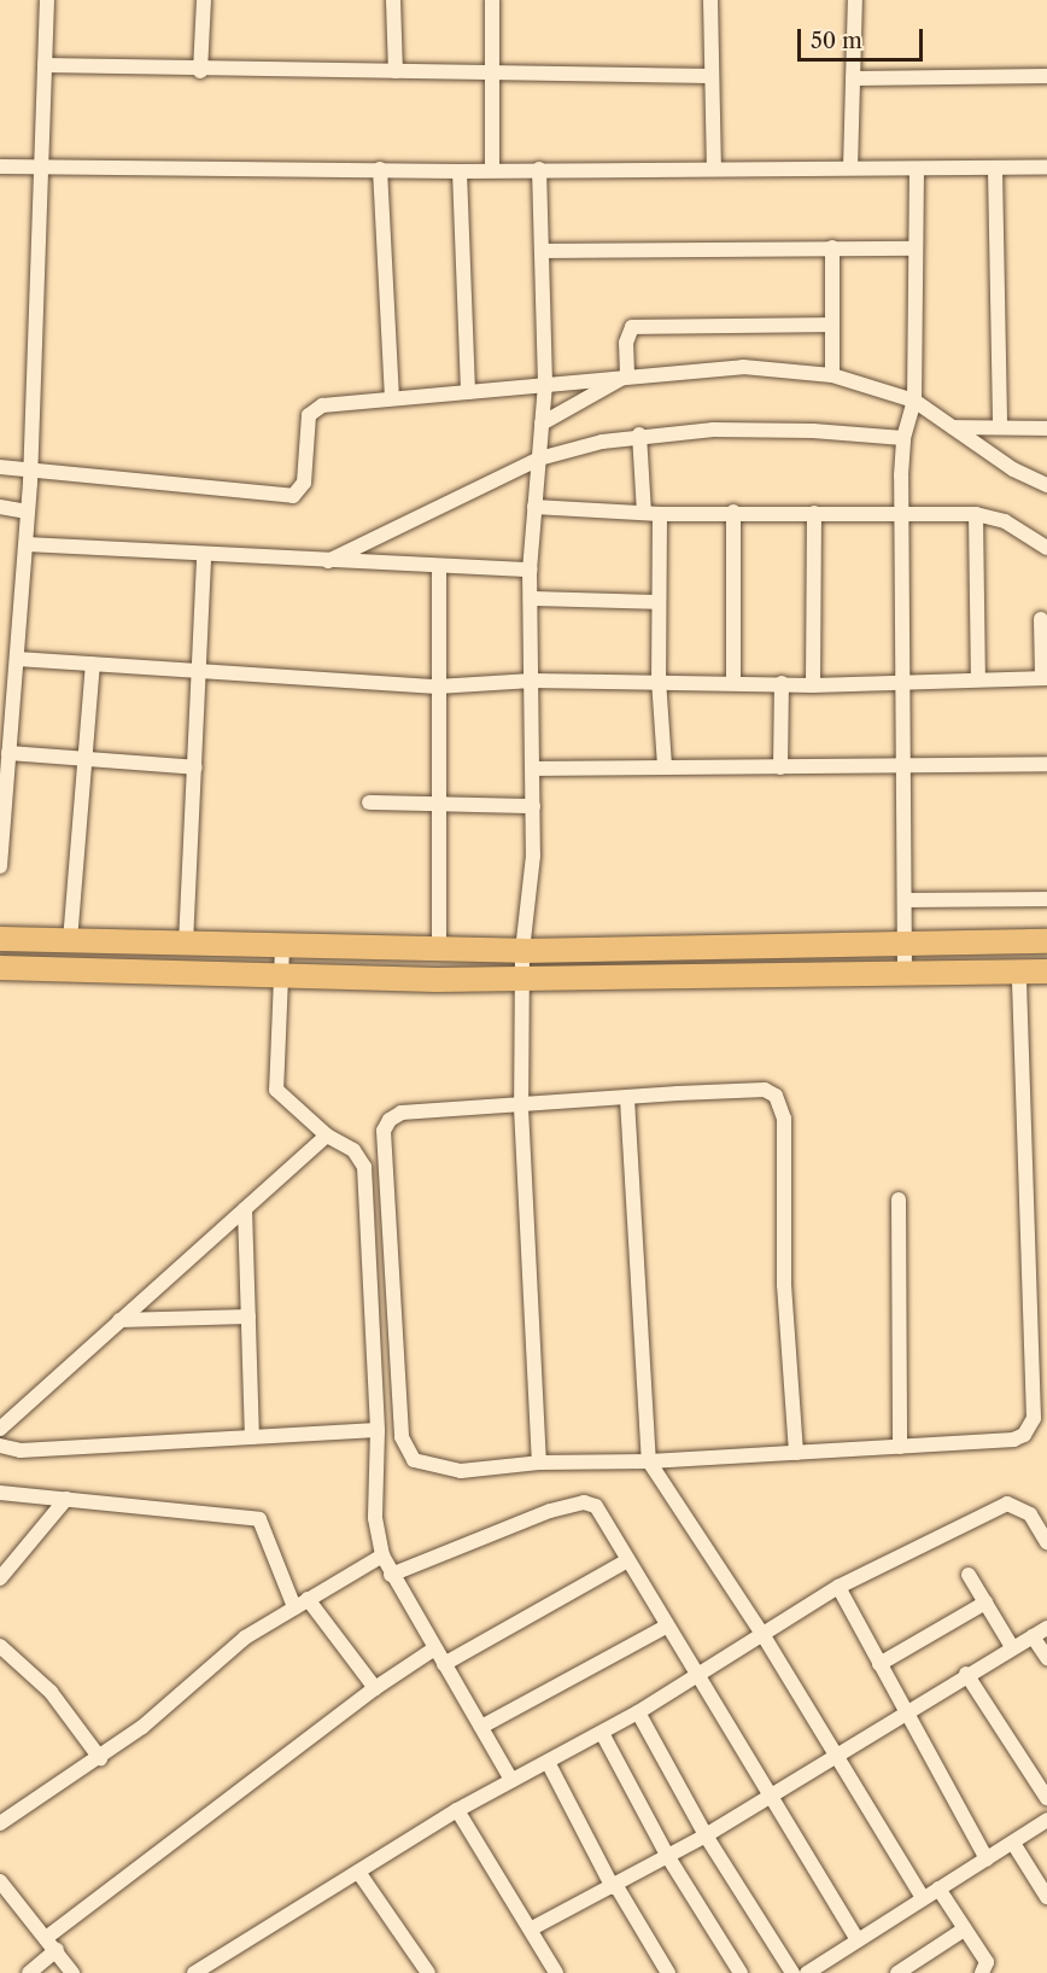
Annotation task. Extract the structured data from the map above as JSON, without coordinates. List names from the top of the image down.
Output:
{
  "scale_bar": "50 m"
}
